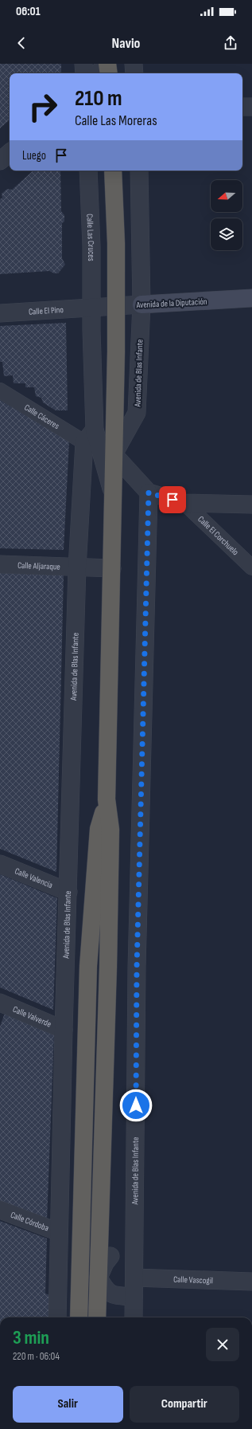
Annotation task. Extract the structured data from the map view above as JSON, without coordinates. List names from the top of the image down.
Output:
{
  "streets": {
    "highway": ["Avenida de Blas Infante"],
    "main road": ["Avenida de la Diputación"],
    "street": [
      "Calle Las Cruces",
      "Calle El Pino",
      "Calle Cáceres",
      "Calle El Corchuelo",
      "Calle Aljaraque",
      "Calle Valencia",
      "Calle Valverde",
      "Calle Córdoba",
      "Calle Vascogil"
    ]
  },
  "crossings": [
    ["Calle Las Cruces", "Avenida de la Diputación"],
    ["Calle Las Cruces", "Calle El Pino"],
    ["Calle Las Cruces", "Avenida de Blas Infante"],
    ["Avenida de la Diputación", "Calle El Pino"],
    ["Avenida de la Diputación", "Avenida de Blas Infante"],
    ["Calle El Pino", "Avenida de Blas Infante"],
    ["Avenida de Blas Infante", "Calle Cáceres"],
    ["Avenida de Blas Infante", "Calle Aljaraque"],
    ["Avenida de Blas Infante", "Calle Valencia"],
    ["Avenida de Blas Infante", "Calle Valverde"],
    ["Avenida de Blas Infante", "Calle Córdoba"],
    ["Avenida de Blas Infante", "Calle Vascogil"]
  ],
  "north": "left",
  "page": {
    "status": "06:01",
    "header": "Navio",
    "turn": ["210 m", "Calle Las Moreras"],
    "then": "Luego",
    "heading": ["3 min", "220 m · 06:04"],
    "buttons": ["Salir", "Compartir"]
  }
}
